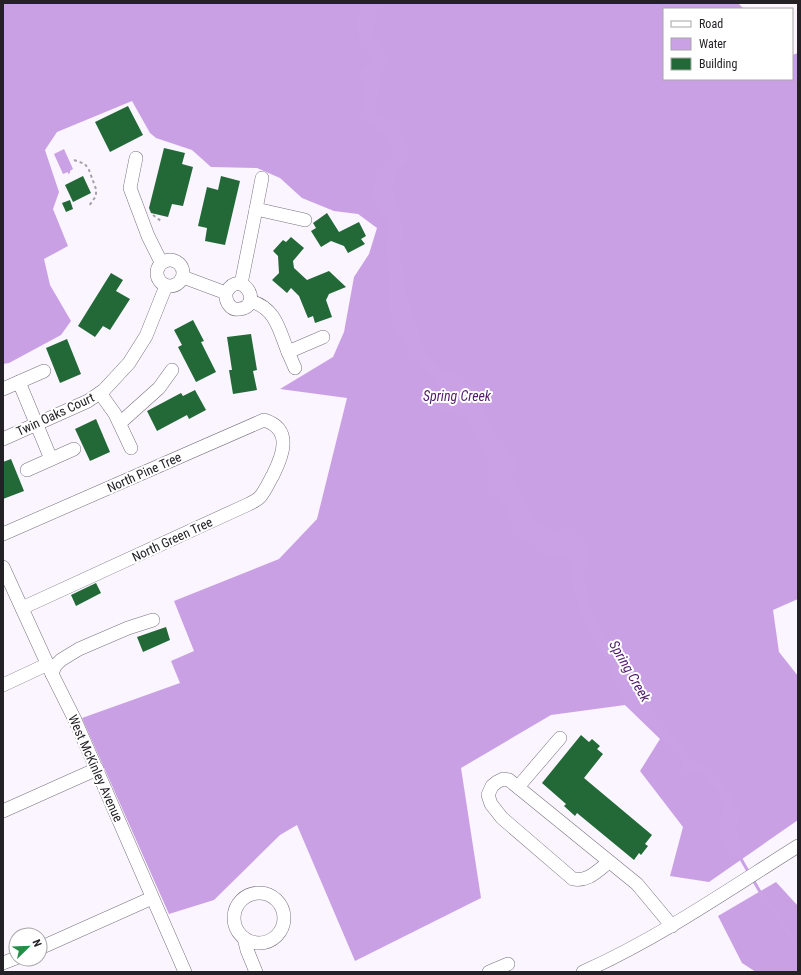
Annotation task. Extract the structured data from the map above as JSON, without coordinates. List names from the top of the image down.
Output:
{
  "streets": {
    "street": [
      "Twin Oaks Court",
      "North Pine Tree",
      "North Green Tree",
      "West McKinley Avenue"
    ]
  },
  "crossings": [
    ["North Pine Tree", "North Green Tree"],
    ["North Green Tree", "West McKinley Avenue"]
  ],
  "water": ["Spring Creek"],
  "legend": ["Road", "Water", "Building"],
  "north": "top right"
}
